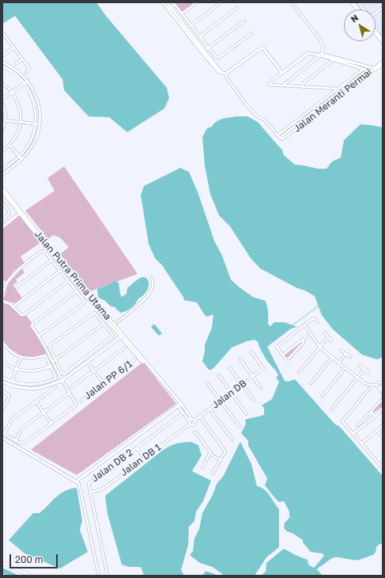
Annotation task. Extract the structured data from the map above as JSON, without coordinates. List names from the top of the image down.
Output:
{
  "streets": {
    "street": [
      "Jalan Meranti Permai",
      "Jalan Putra Prima Utama",
      "Jalan PP 6/1",
      "Jalan DB",
      "Jalan DB 1",
      "Jalan DB 2"
    ]
  },
  "crossings": [
    ["Jalan DB", "Jalan DB 1"],
    ["Jalan DB 1", "Jalan DB 2"]
  ],
  "scale_bar": "200 m",
  "north": "top left"
}
